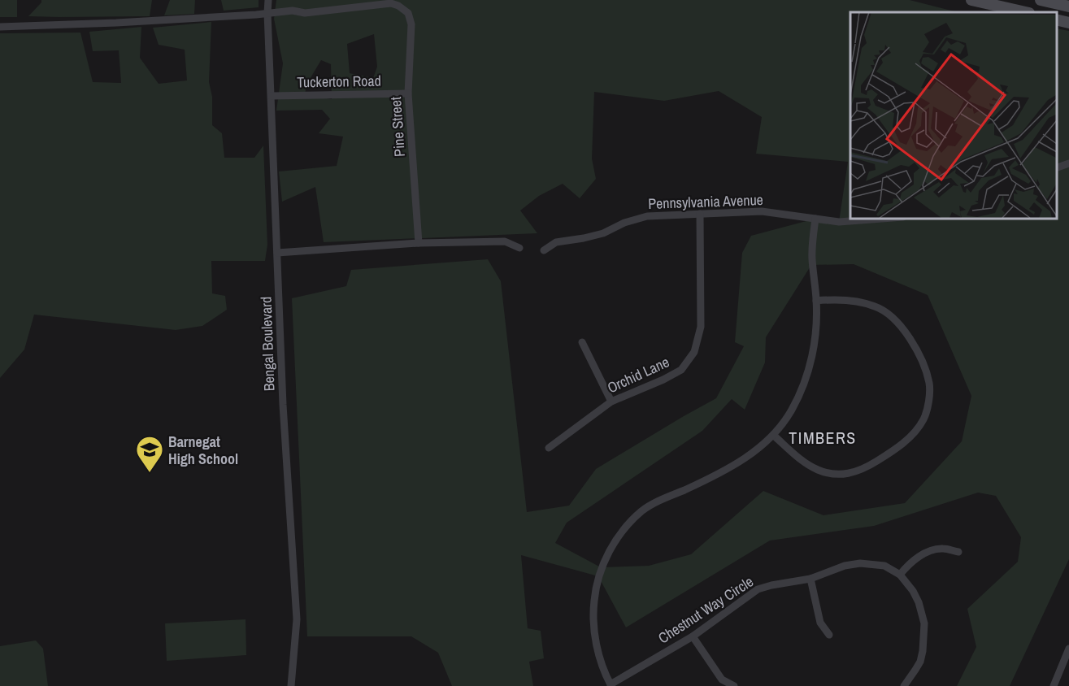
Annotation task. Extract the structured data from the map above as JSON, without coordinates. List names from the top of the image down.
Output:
{
  "streets": {
    "street": [
      "Tuckerton Road",
      "Pine Street",
      "Pennsylvania Avenue",
      "Bengal Boulevard",
      "Orchid Lane",
      "Chestnut Way Circle"
    ]
  },
  "crossings": [
    ["Tuckerton Road", "Pine Street"],
    ["Tuckerton Road", "Bengal Boulevard"],
    ["Pine Street", "Bengal Boulevard"],
    ["Pennsylvania Avenue", "Orchid Lane"]
  ],
  "districts": ["TIMBERS"],
  "places": {
    "school or university": ["Barnegat High School"]
  }
}
